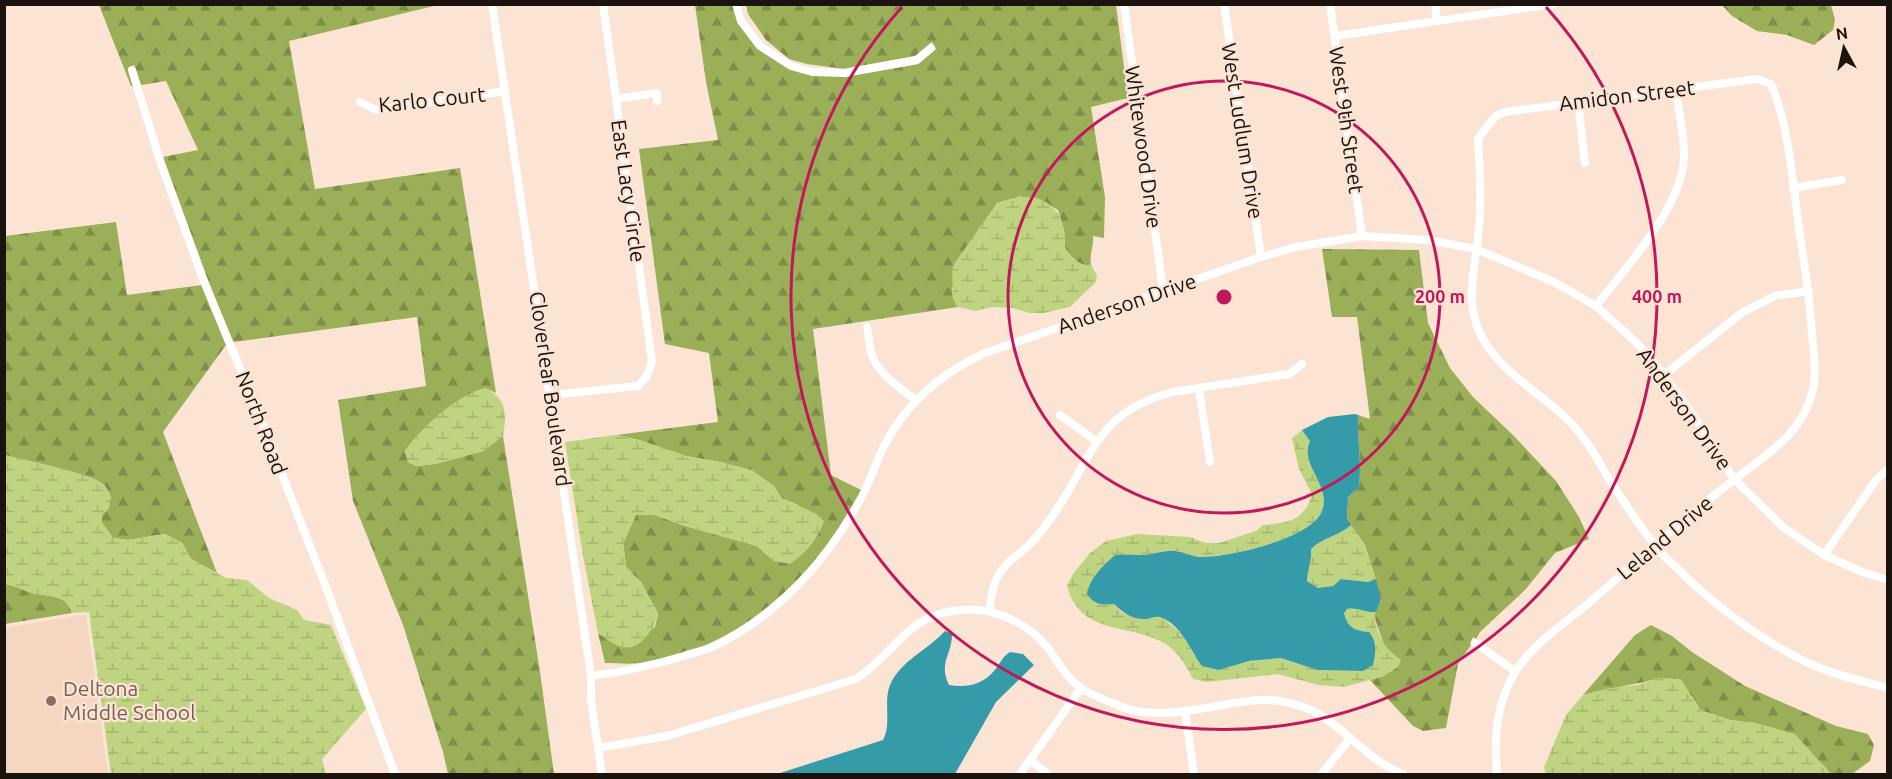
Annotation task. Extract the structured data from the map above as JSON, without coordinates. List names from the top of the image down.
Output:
{
  "streets": {
    "street": [
      "Amidon Street",
      "Karlo Court",
      "West 9th Street",
      "West Ludlum Drive",
      "Whitewood Drive",
      "East Lacy Circle",
      "Anderson Drive",
      "Cloverleaf Boulevard",
      "North Road",
      "Leland Drive"
    ]
  },
  "crossings": [
    ["Amidon Street", "Anderson Drive"],
    ["Amidon Street", "Leland Drive"],
    ["Karlo Court", "Cloverleaf Boulevard"],
    ["West 9th Street", "Anderson Drive"],
    ["West Ludlum Drive", "Anderson Drive"],
    ["Whitewood Drive", "Anderson Drive"],
    ["East Lacy Circle", "Cloverleaf Boulevard"],
    ["Anderson Drive", "Cloverleaf Boulevard"],
    ["Anderson Drive", "Leland Drive"]
  ],
  "places": ["Deltona Middle School"],
  "north": "top",
  "rings": ["200 m", "400 m"]
}
